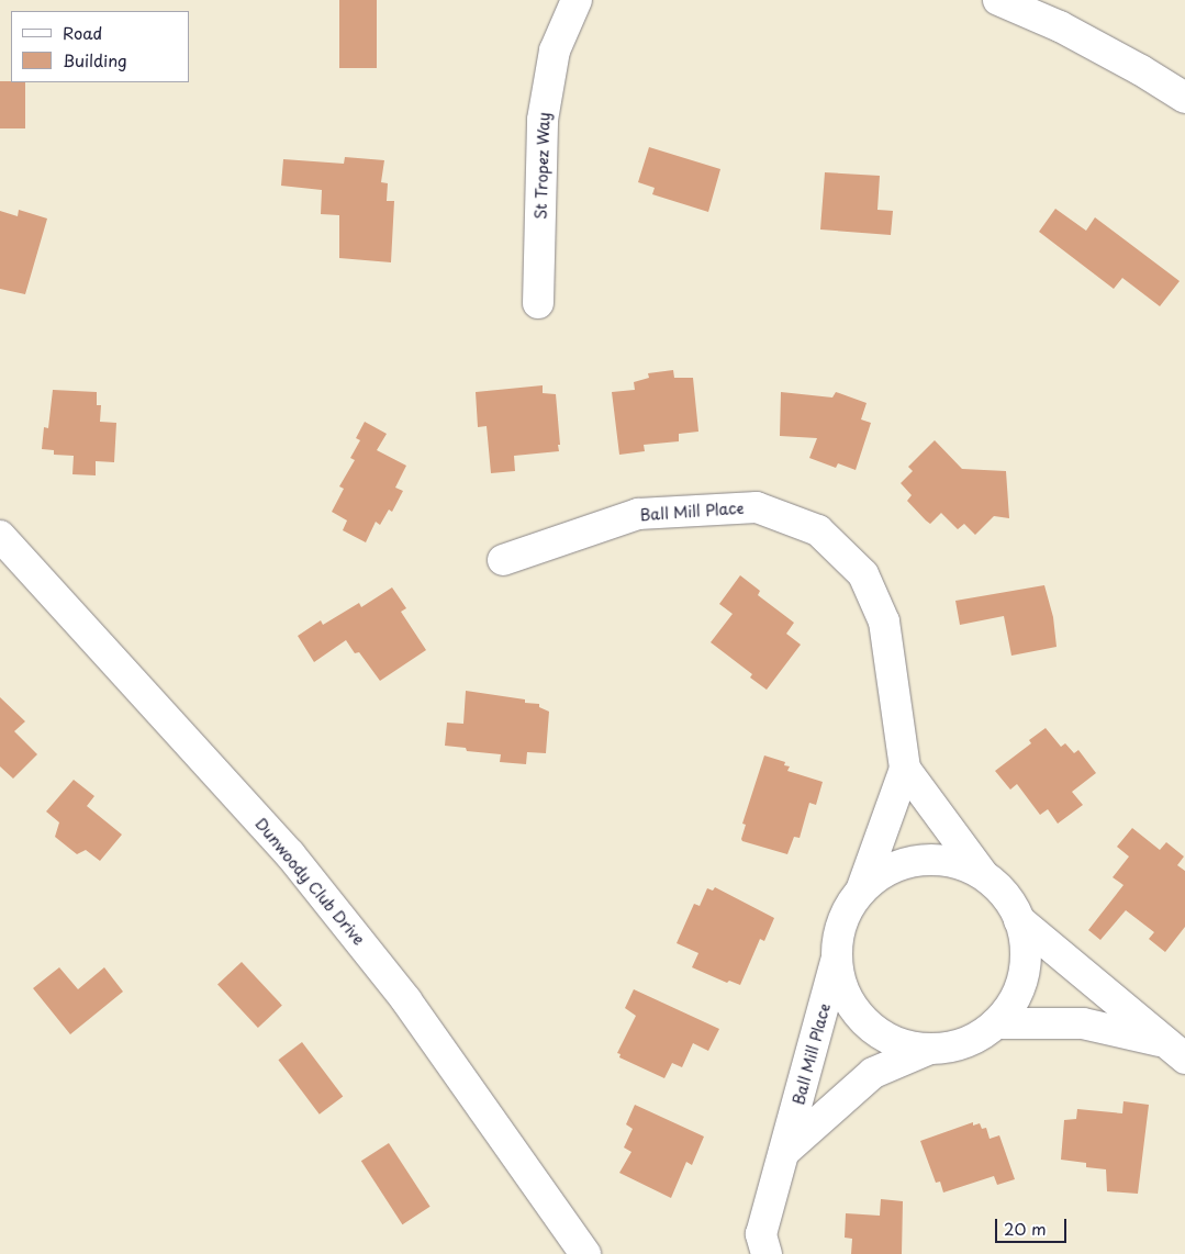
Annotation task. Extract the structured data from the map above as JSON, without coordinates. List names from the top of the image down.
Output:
{
  "streets": {
    "street": ["St Tropez Way", "Ball Mill Place", "Dunwoody Club Drive"]
  },
  "legend": ["Road", "Building"],
  "scale_bar": "20 m"
}
